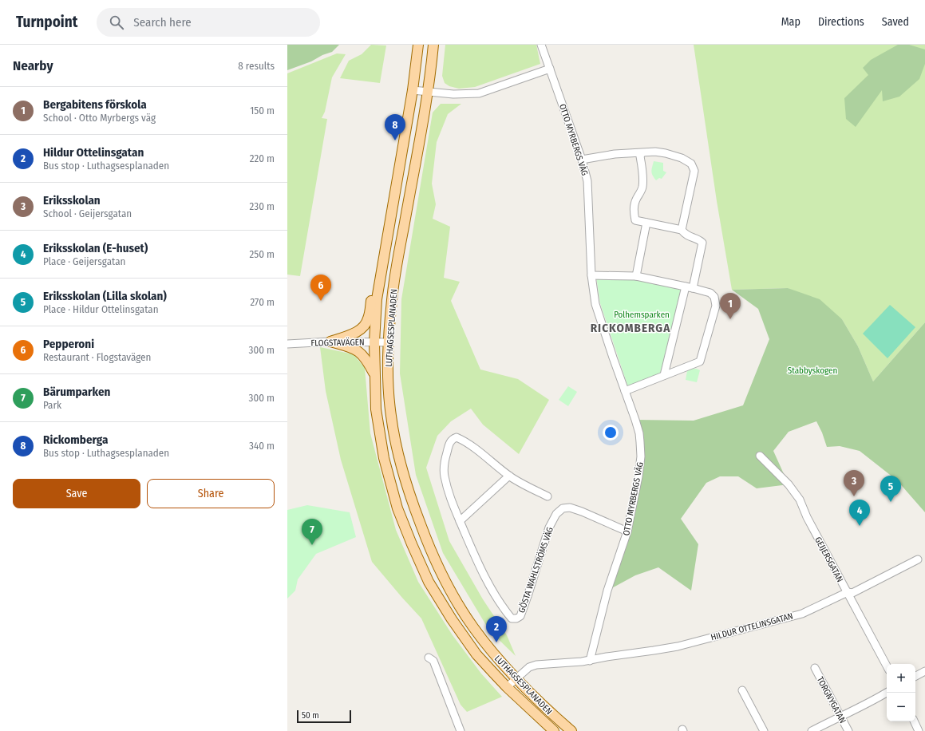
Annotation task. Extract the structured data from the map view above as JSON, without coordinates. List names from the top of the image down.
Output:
{
  "streets": {
    "main road": ["LUTHAGSESPLANADEN"],
    "street": [
      "OTTO MYRBERGS VÄG",
      "FLOGSTAVÄGEN",
      "GEIJERSGATAN",
      "GÖSTA WAHLSTRÖMS VÄG",
      "HILDUR OTTELINSGATAN",
      "TORGNYGATAN"
    ]
  },
  "crossings": [
    ["OTTO MYRBERGS VÄG", "GÖSTA WAHLSTRÖMS VÄG"],
    ["OTTO MYRBERGS VÄG", "HILDUR OTTELINSGATAN"],
    ["LUTHAGSESPLANADEN", "FLOGSTAVÄGEN"],
    ["LUTHAGSESPLANADEN", "HILDUR OTTELINSGATAN"],
    ["GEIJERSGATAN", "HILDUR OTTELINSGATAN"]
  ],
  "districts": ["RICKOMBERGA"],
  "parks": ["Polhemsparken", "Stabbyskogen"],
  "scale_bar": "50 m",
  "page": {
    "header": "Turnpoint",
    "search": "Search here",
    "nav": ["Map", "Directions", "Saved"],
    "heading": ["Nearby", "8 results"],
    "list": [
      {
        "mark": "1",
        "name": "Bergabitens förskola",
        "note": "School · Otto Myrbergs väg",
        "value": "150 m"
      },
      {
        "mark": "2",
        "name": "Hildur Ottelinsgatan",
        "note": "Bus stop · Luthagsesplanaden",
        "value": "220 m"
      },
      {
        "mark": "3",
        "name": "Eriksskolan",
        "note": "School · Geijersgatan",
        "value": "230 m"
      },
      {
        "mark": "4",
        "name": "Eriksskolan (E-huset)",
        "note": "Place · Geijersgatan",
        "value": "250 m"
      },
      {
        "mark": "5",
        "name": "Eriksskolan (Lilla skolan)",
        "note": "Place · Hildur Ottelinsgatan",
        "value": "270 m"
      },
      {
        "mark": "6",
        "name": "Pepperoni",
        "note": "Restaurant · Flogstavägen",
        "value": "300 m"
      },
      {
        "mark": "7",
        "name": "Bärumparken",
        "note": "Park",
        "value": "300 m"
      },
      {
        "mark": "8",
        "name": "Rickomberga",
        "note": "Bus stop · Luthagsesplanaden",
        "value": "340 m"
      }
    ],
    "pins": [
      "8",
      "6",
      "1",
      "3",
      "5",
      "4",
      "7",
      "2"
    ],
    "buttons": ["Save", "Share"],
    "map_buttons": ["+", "−"],
    "scale": "50 m"
  }
}
